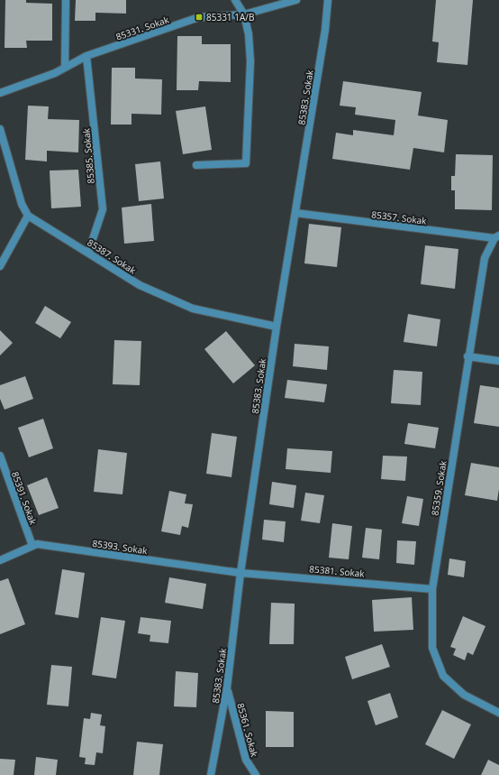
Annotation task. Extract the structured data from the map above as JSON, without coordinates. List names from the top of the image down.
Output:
{
  "streets": {
    "street": [
      "85331. Sokak",
      "85383. Sokak",
      "85385. Sokak",
      "85357. Sokak",
      "85387. Sokak",
      "85359. Sokak",
      "85391. Sokak",
      "85393. Sokak",
      "85381. Sokak",
      "85361. Sokak"
    ]
  },
  "crossings": [
    ["85331. Sokak", "85385. Sokak"],
    ["85383. Sokak", "85357. Sokak"],
    ["85383. Sokak", "85387. Sokak"],
    ["85383. Sokak", "85393. Sokak"],
    ["85383. Sokak", "85381. Sokak"],
    ["85383. Sokak", "85361. Sokak"],
    ["85385. Sokak", "85387. Sokak"],
    ["85357. Sokak", "85359. Sokak"],
    ["85359. Sokak", "85381. Sokak"],
    ["85391. Sokak", "85393. Sokak"],
    ["85393. Sokak", "85381. Sokak"]
  ],
  "places": {
    "transit": ["85331 1A/B"]
  }
}
